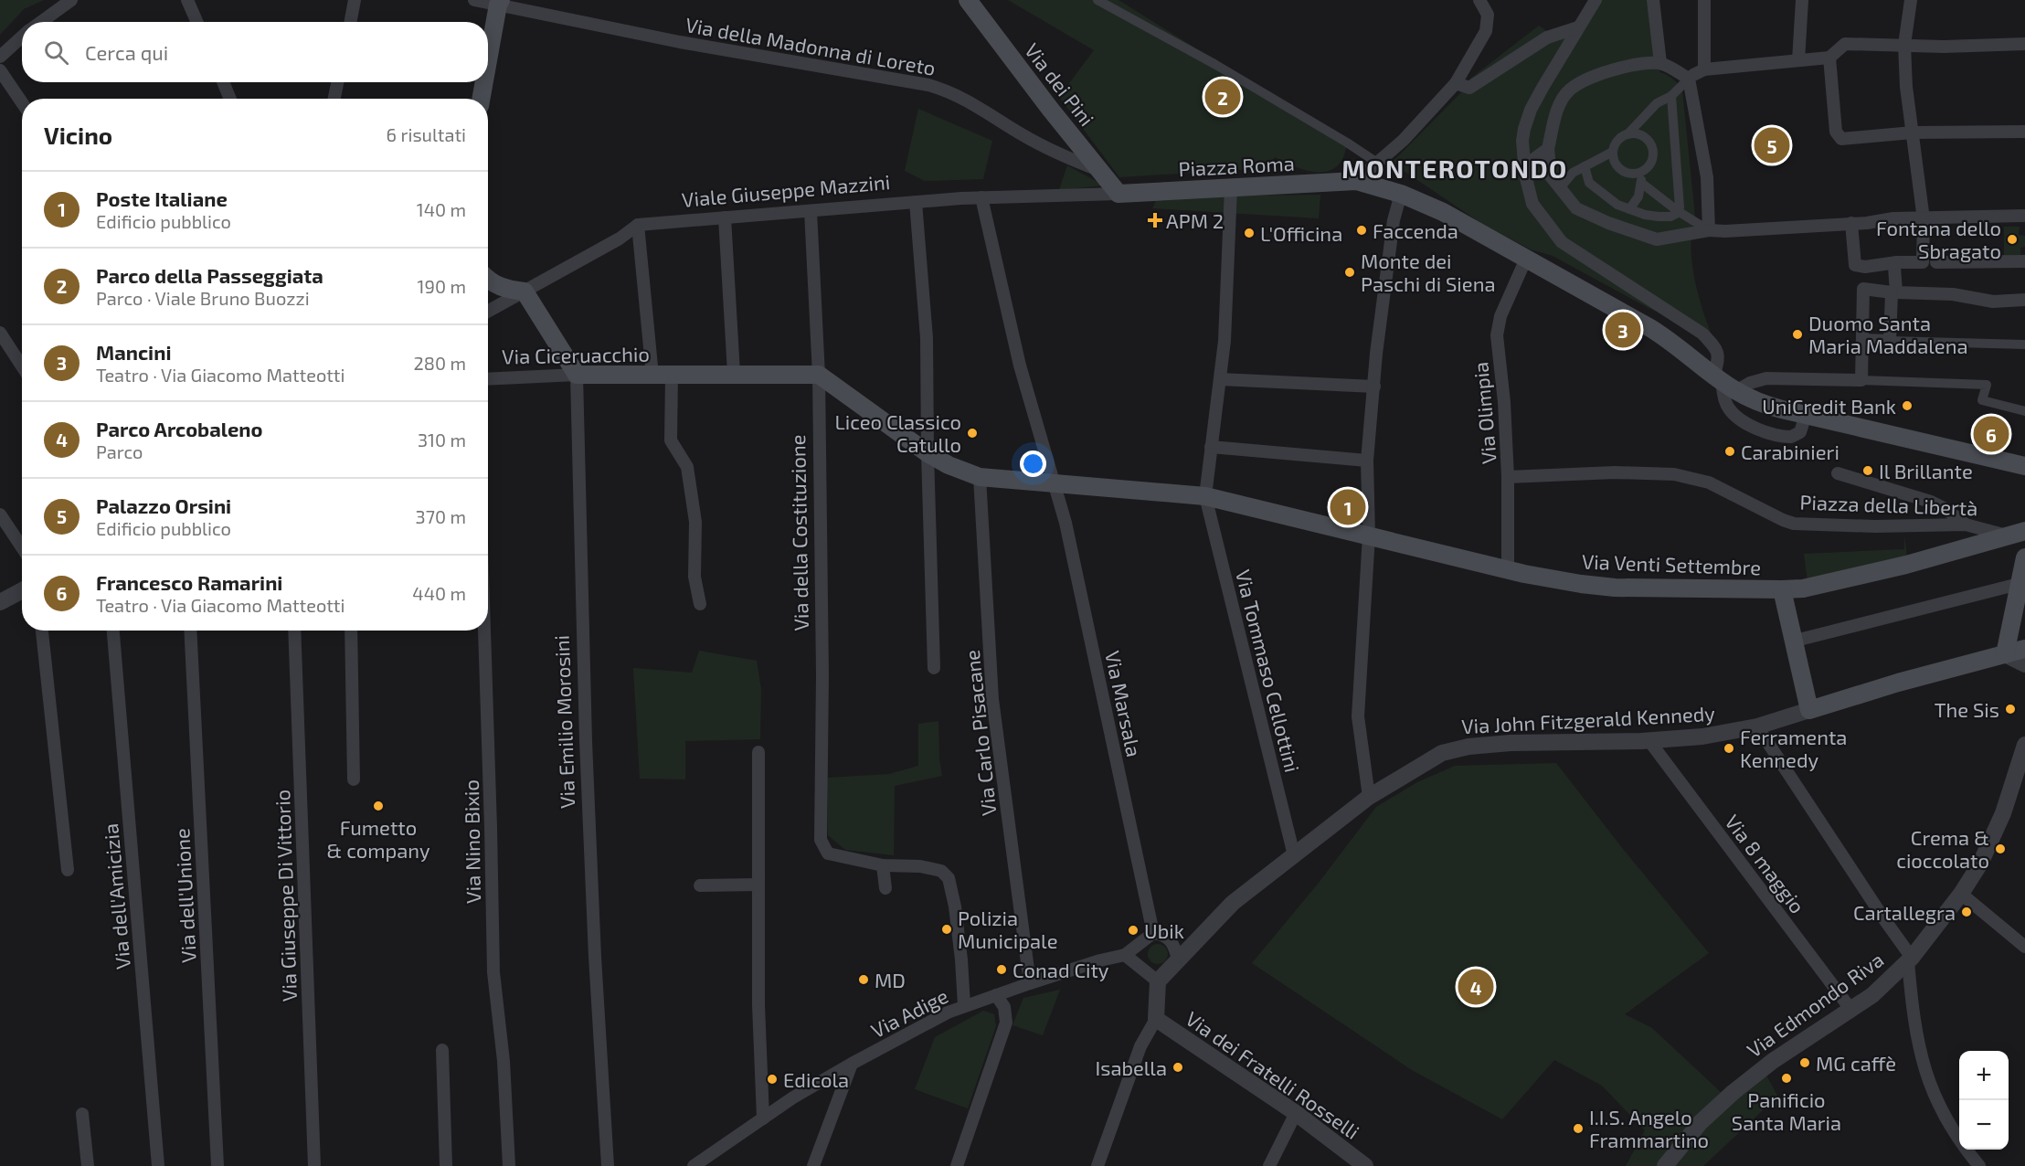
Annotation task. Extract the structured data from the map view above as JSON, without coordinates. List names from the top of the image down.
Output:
{
  "streets": {
    "main road": [
      "Via dei Pini",
      "Piazza Roma",
      "Via Ciceruacchio",
      "Via Venti Settembre"
    ],
    "street": [
      "Via della Madonna di Loreto",
      "Viale Giuseppe Mazzini",
      "Via Olimpia",
      "Piazza della Libertà",
      "Via della Costituzione",
      "Via Tommaso Cellottini",
      "Via Marsala",
      "Via John Fitzgerald Kennedy",
      "Via Emilio Morosini",
      "Via Carlo Pisacane",
      "Via Nino Bixio",
      "Via 8 maggio",
      "Via dell'Unione",
      "Via Giuseppe Di Vittorio",
      "Via dell'Amicizia",
      "Via Edmondo Riva",
      "Via Adige",
      "Via dei Fratelli Rosselli"
    ]
  },
  "crossings": [
    ["Via della Madonna di Loreto", "Via dei Pini"],
    ["Via dei Pini", "Piazza Roma"],
    ["Via dei Pini", "Viale Giuseppe Mazzini"],
    ["Piazza Roma", "Viale Giuseppe Mazzini"],
    ["Piazza Roma", "Via Olimpia"],
    ["Viale Giuseppe Mazzini", "Via della Costituzione"],
    ["Viale Giuseppe Mazzini", "Via Marsala"],
    ["Via Ciceruacchio", "Via della Costituzione"],
    ["Via Ciceruacchio", "Via Emilio Morosini"],
    ["Via Olimpia", "Piazza della Libertà"],
    ["Via Olimpia", "Via Venti Settembre"],
    ["Piazza della Libertà", "Via Venti Settembre"],
    ["Via della Costituzione", "Via Adige"],
    ["Via Venti Settembre", "Via Tommaso Cellottini"],
    ["Via Tommaso Cellottini", "Via John Fitzgerald Kennedy"],
    ["Via John Fitzgerald Kennedy", "Via 8 maggio"],
    ["Via Carlo Pisacane", "Via Adige"],
    ["Via 8 maggio", "Via Edmondo Riva"]
  ],
  "districts": ["MONTEROTONDO"],
  "places": {
    "health": ["APM 2"],
    "other": [
      "Faccenda",
      "L'Officina",
      "Fontana dello Sbragato",
      "Monte dei Paschi di Siena",
      "Duomo Santa Maria Maddalena",
      "UniCredit Bank",
      "Liceo Classico Catullo",
      "Carabinieri",
      "Il Brillante",
      "The Sis",
      "Ferramenta Kennedy",
      "Fumetto & company",
      "Crema & cioccolato",
      "Cartallegra",
      "Polizia Municipale",
      "Ubik",
      "Conad City",
      "MD",
      "MG caffè",
      "Isabella",
      "Panificio Santa Maria",
      "Edicola",
      "I.I.S. Angelo Frammartino"
    ]
  },
  "page": {
    "search": "Cerca qui",
    "pins": [
      "2",
      "5",
      "3",
      "6",
      "1",
      "4"
    ],
    "heading": ["Vicino", "6 risultati"],
    "list": [
      {
        "mark": "1",
        "name": "Poste Italiane",
        "note": "Edificio pubblico",
        "value": "140 m"
      },
      {
        "mark": "2",
        "name": "Parco della Passeggiata",
        "note": "Parco · Viale Bruno Buozzi",
        "value": "190 m"
      },
      {
        "mark": "3",
        "name": "Mancini",
        "note": "Teatro · Via Giacomo Matteotti",
        "value": "280 m"
      },
      {
        "mark": "4",
        "name": "Parco Arcobaleno",
        "note": "Parco",
        "value": "310 m"
      },
      {
        "mark": "5",
        "name": "Palazzo Orsini",
        "note": "Edificio pubblico",
        "value": "370 m"
      },
      {
        "mark": "6",
        "name": "Francesco Ramarini",
        "note": "Teatro · Via Giacomo Matteotti",
        "value": "440 m"
      }
    ],
    "map_buttons": ["+", "−"]
  }
}
